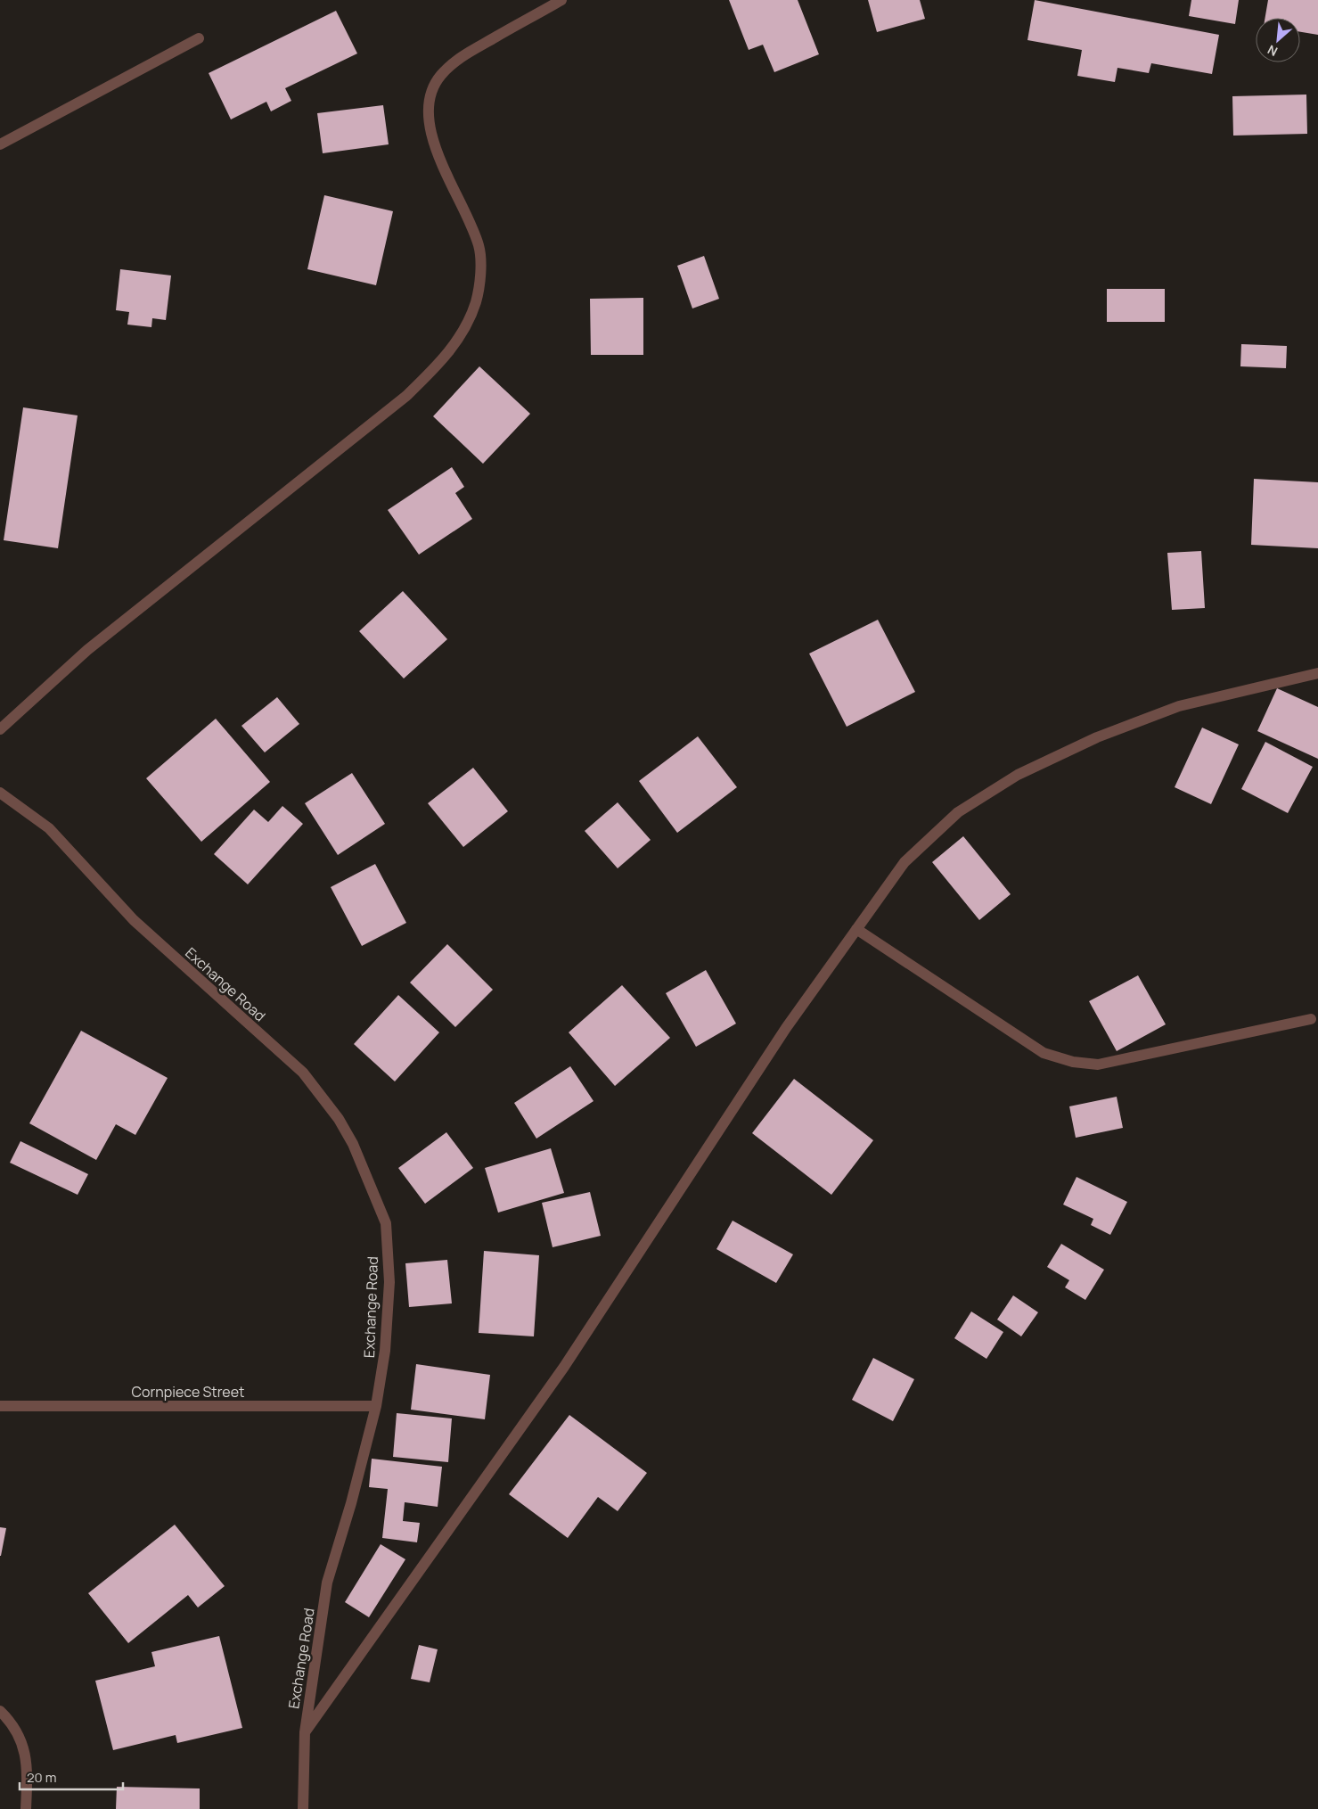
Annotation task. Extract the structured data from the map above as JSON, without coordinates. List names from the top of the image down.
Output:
{
  "streets": {
    "street": ["Exchange Road", "Cornpiece Street"]
  },
  "crossings": [
    ["Exchange Road", "Cornpiece Street"]
  ],
  "scale_bar": "20 m",
  "north": "bottom left"
}
